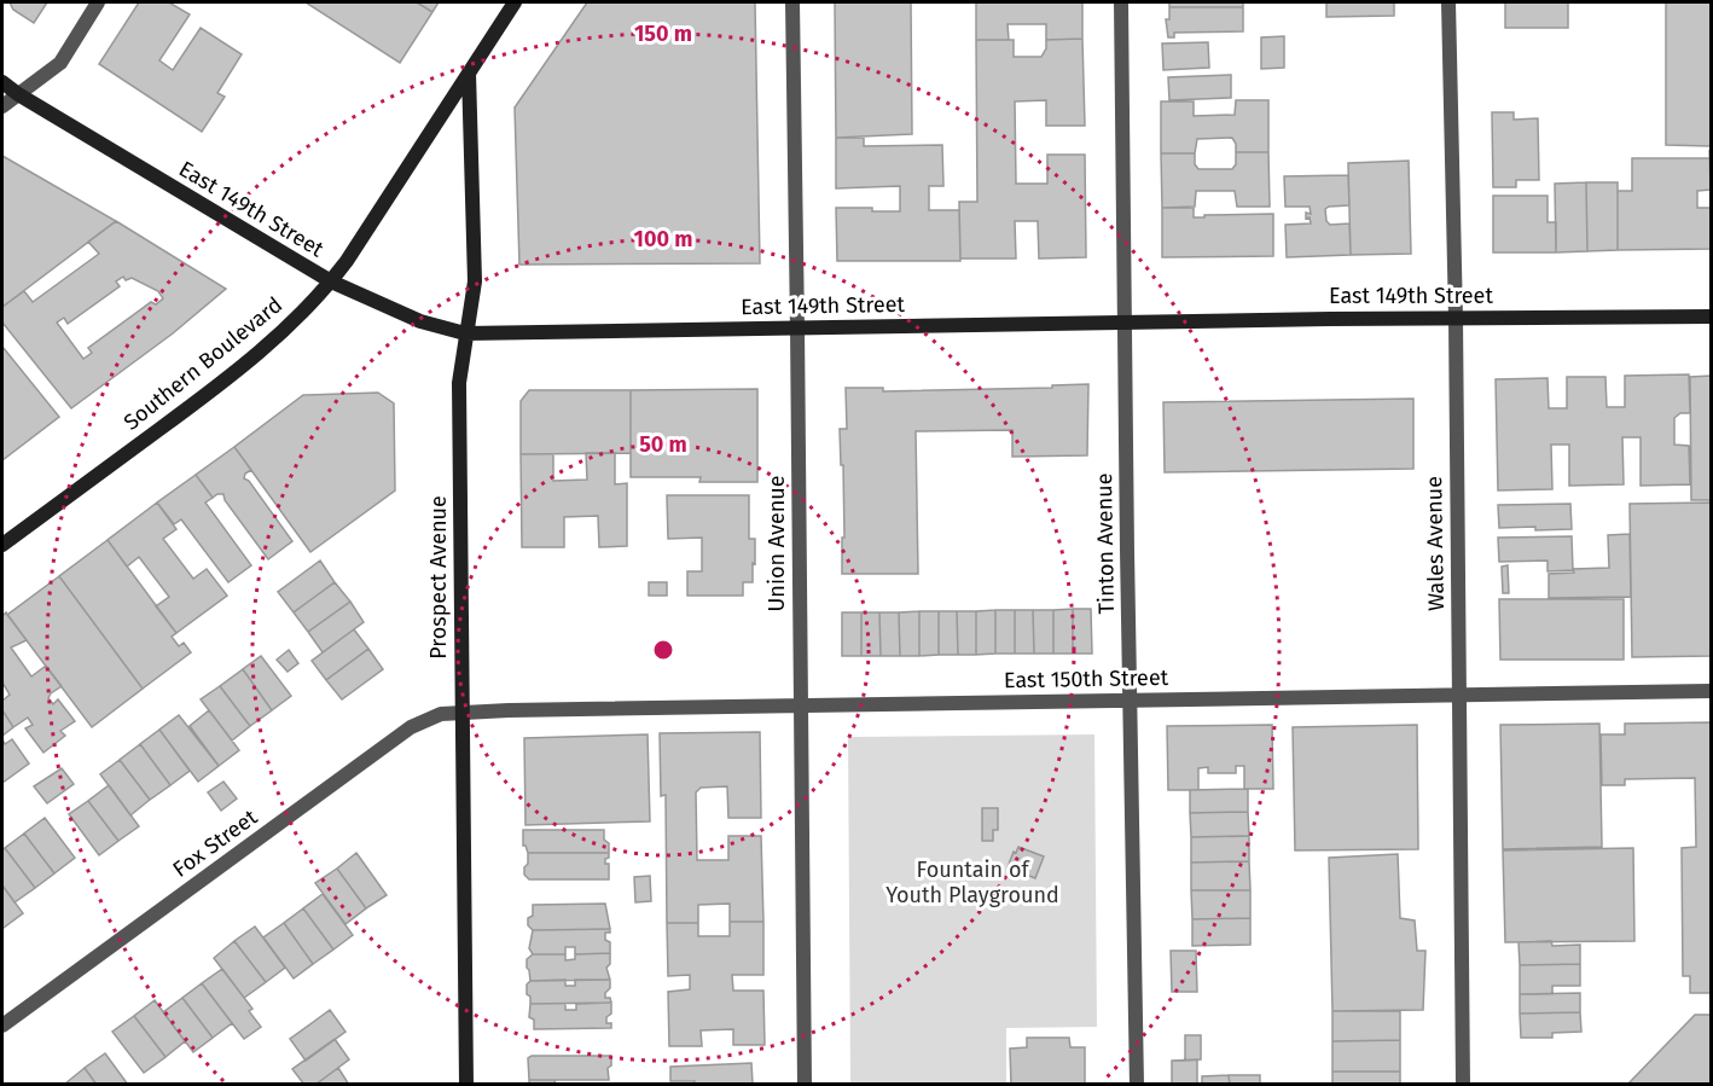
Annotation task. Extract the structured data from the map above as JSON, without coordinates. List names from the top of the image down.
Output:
{
  "streets": {
    "main road": ["East 149th Street", "Southern Boulevard", "Prospect Avenue"],
    "street": [
      "Union Avenue",
      "Tinton Avenue",
      "Wales Avenue",
      "East 150th Street",
      "Fox Street"
    ]
  },
  "crossings": [
    ["East 149th Street", "Southern Boulevard"],
    ["East 149th Street", "Union Avenue"],
    ["East 149th Street", "Tinton Avenue"],
    ["East 149th Street", "Wales Avenue"],
    ["East 149th Street", "Prospect Avenue"],
    ["Southern Boulevard", "Prospect Avenue"],
    ["Union Avenue", "East 150th Street"],
    ["Tinton Avenue", "East 150th Street"],
    ["Wales Avenue", "East 150th Street"],
    ["Prospect Avenue", "East 150th Street"],
    ["Prospect Avenue", "Fox Street"],
    ["East 150th Street", "Fox Street"]
  ],
  "parks": ["Fountain of Youth Playground"],
  "rings": ["150 m", "100 m", "50 m"]
}
